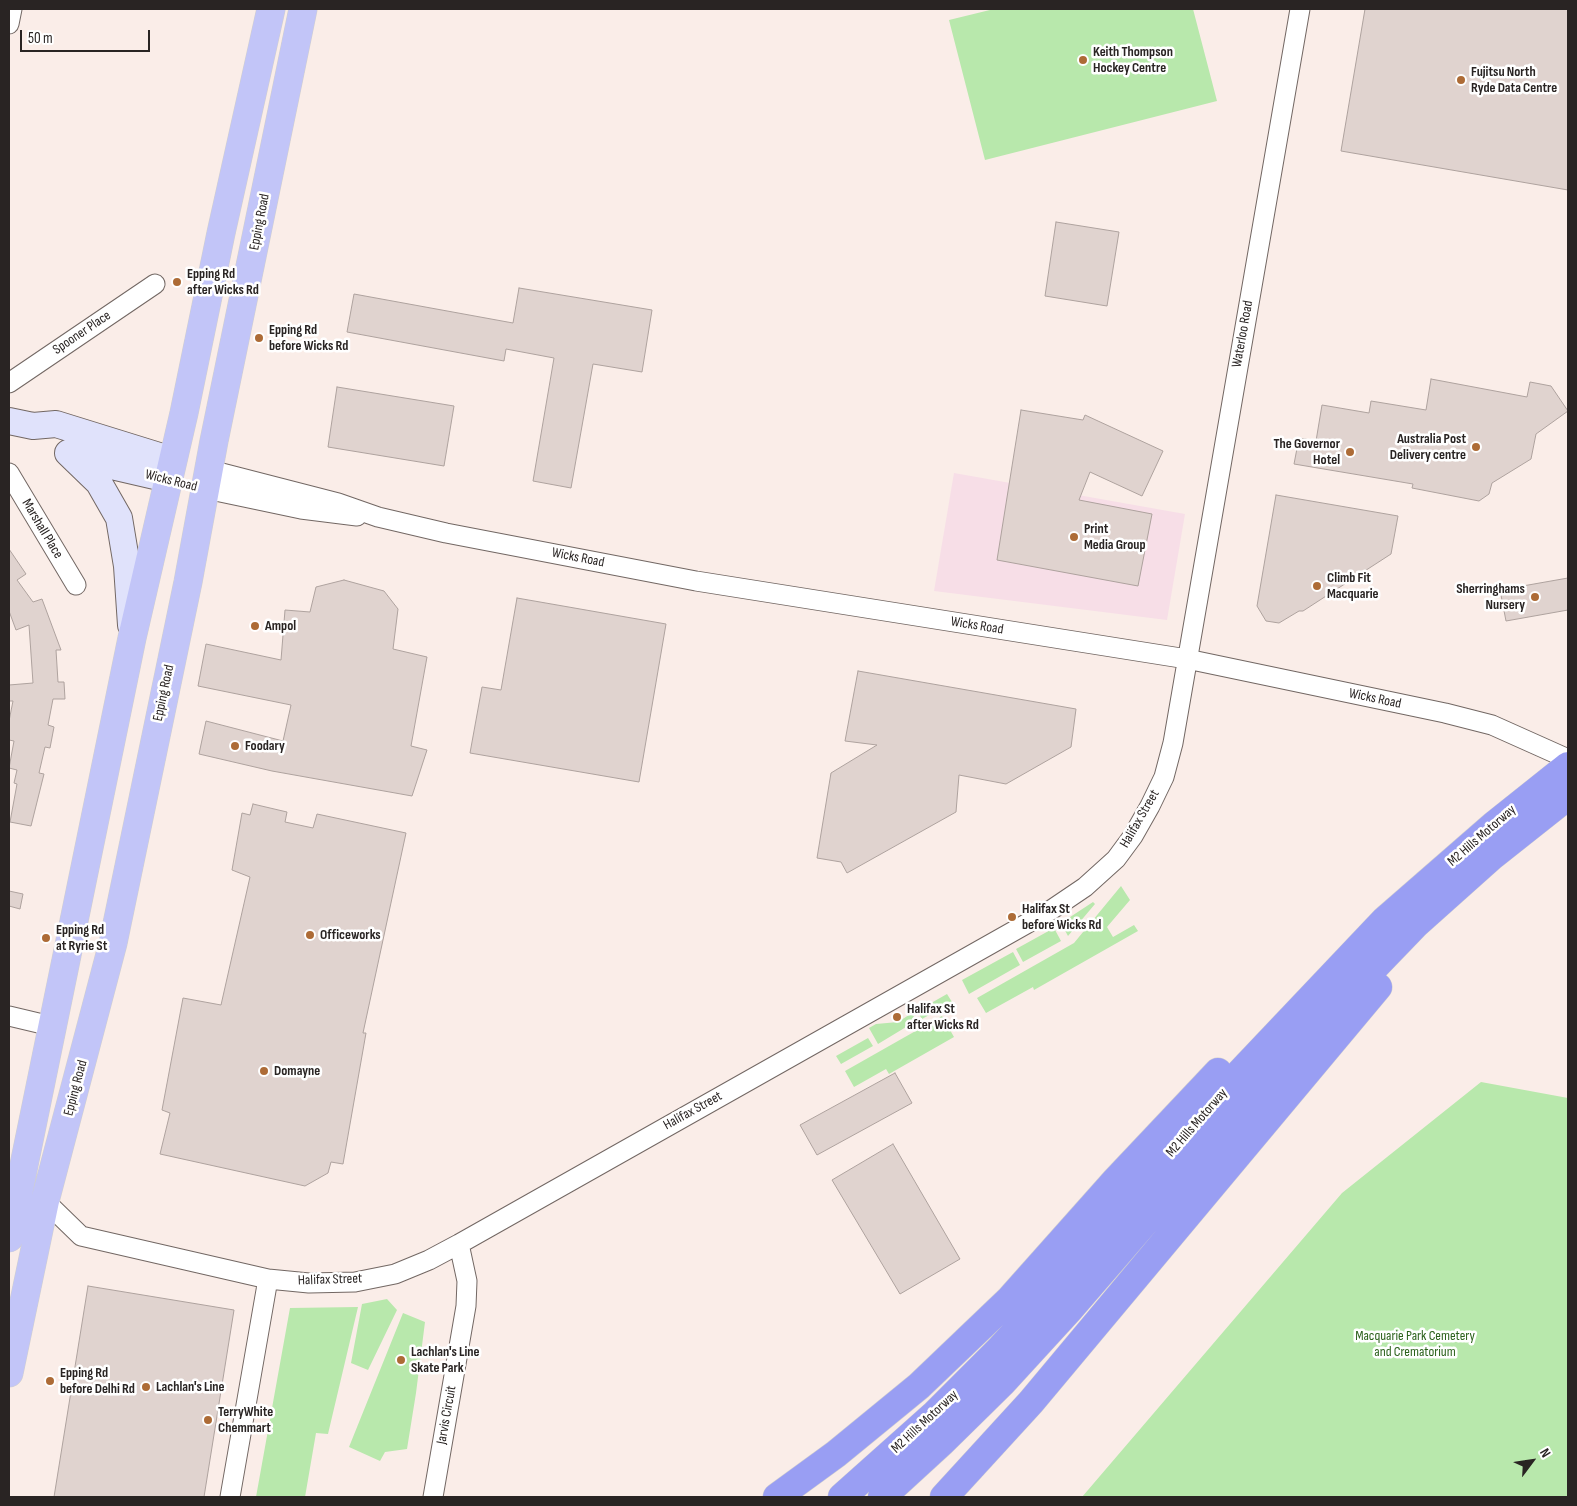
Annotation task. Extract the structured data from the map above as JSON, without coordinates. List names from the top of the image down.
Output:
{
  "streets": {
    "highway": ["M2 Hills Motorway"],
    "main road": ["Epping Road", "Wicks Road"],
    "street": [
      "Spooner Place",
      "Waterloo Road",
      "Marshall Place",
      "Halifax Street",
      "Jarvis Circuit"
    ]
  },
  "crossings": [
    ["Epping Road", "Wicks Road"],
    ["Epping Road", "Halifax Street"],
    ["Waterloo Road", "Wicks Road"],
    ["Waterloo Road", "Halifax Street"],
    ["Wicks Road", "Halifax Street"],
    ["Wicks Road", "M2 Hills Motorway"],
    ["Halifax Street", "Jarvis Circuit"]
  ],
  "parks": ["Macquarie Park Cemetery and Crematorium"],
  "places": [
    "Keith Thompson Hockey Centre",
    "Fujitsu North Ryde Data Centre",
    "Epping Rd after Wicks Rd",
    "Epping Rd before Wicks Rd",
    "Australia Post Delivery centre",
    "The Governor Hotel",
    "Print Media Group",
    "Climb Fit Macquarie",
    "Sherringhams Nursery",
    "Ampol",
    "Foodary",
    "Halifax St before Wicks Rd",
    "Officeworks",
    "Epping Rd at Ryrie St",
    "Halifax St after Wicks Rd",
    "Domayne",
    "Lachlan's Line Skate Park",
    "Epping Rd before Delhi Rd",
    "Lachlan's Line",
    "TerryWhite Chemmart"
  ],
  "scale_bar": "50 m",
  "north": "top right"
}
